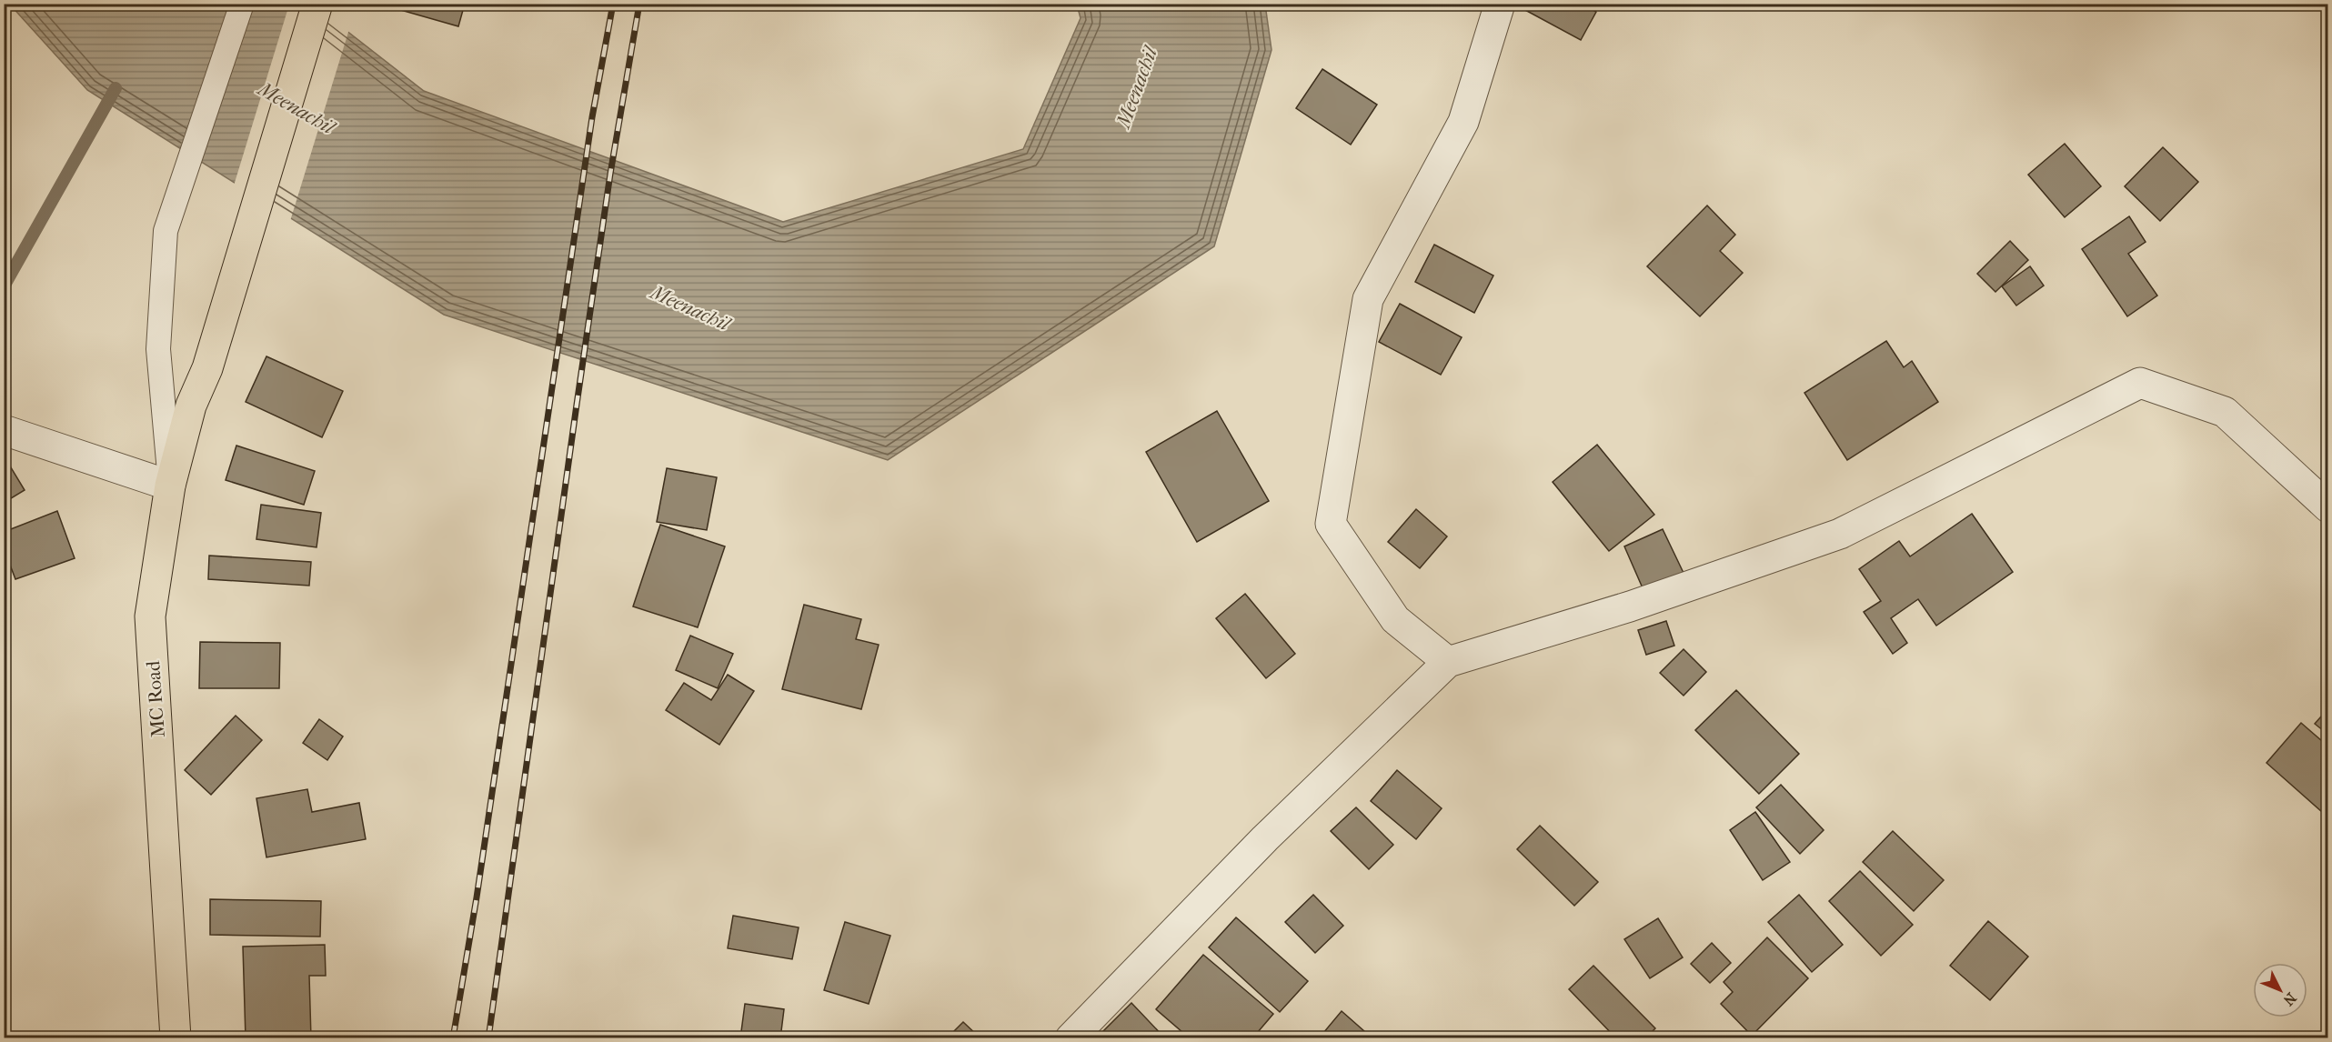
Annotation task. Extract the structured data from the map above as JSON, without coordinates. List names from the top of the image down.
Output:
{
  "streets": {
    "main road": ["MC Road"]
  },
  "water": ["Meenachil"],
  "north": "bottom right"
}
